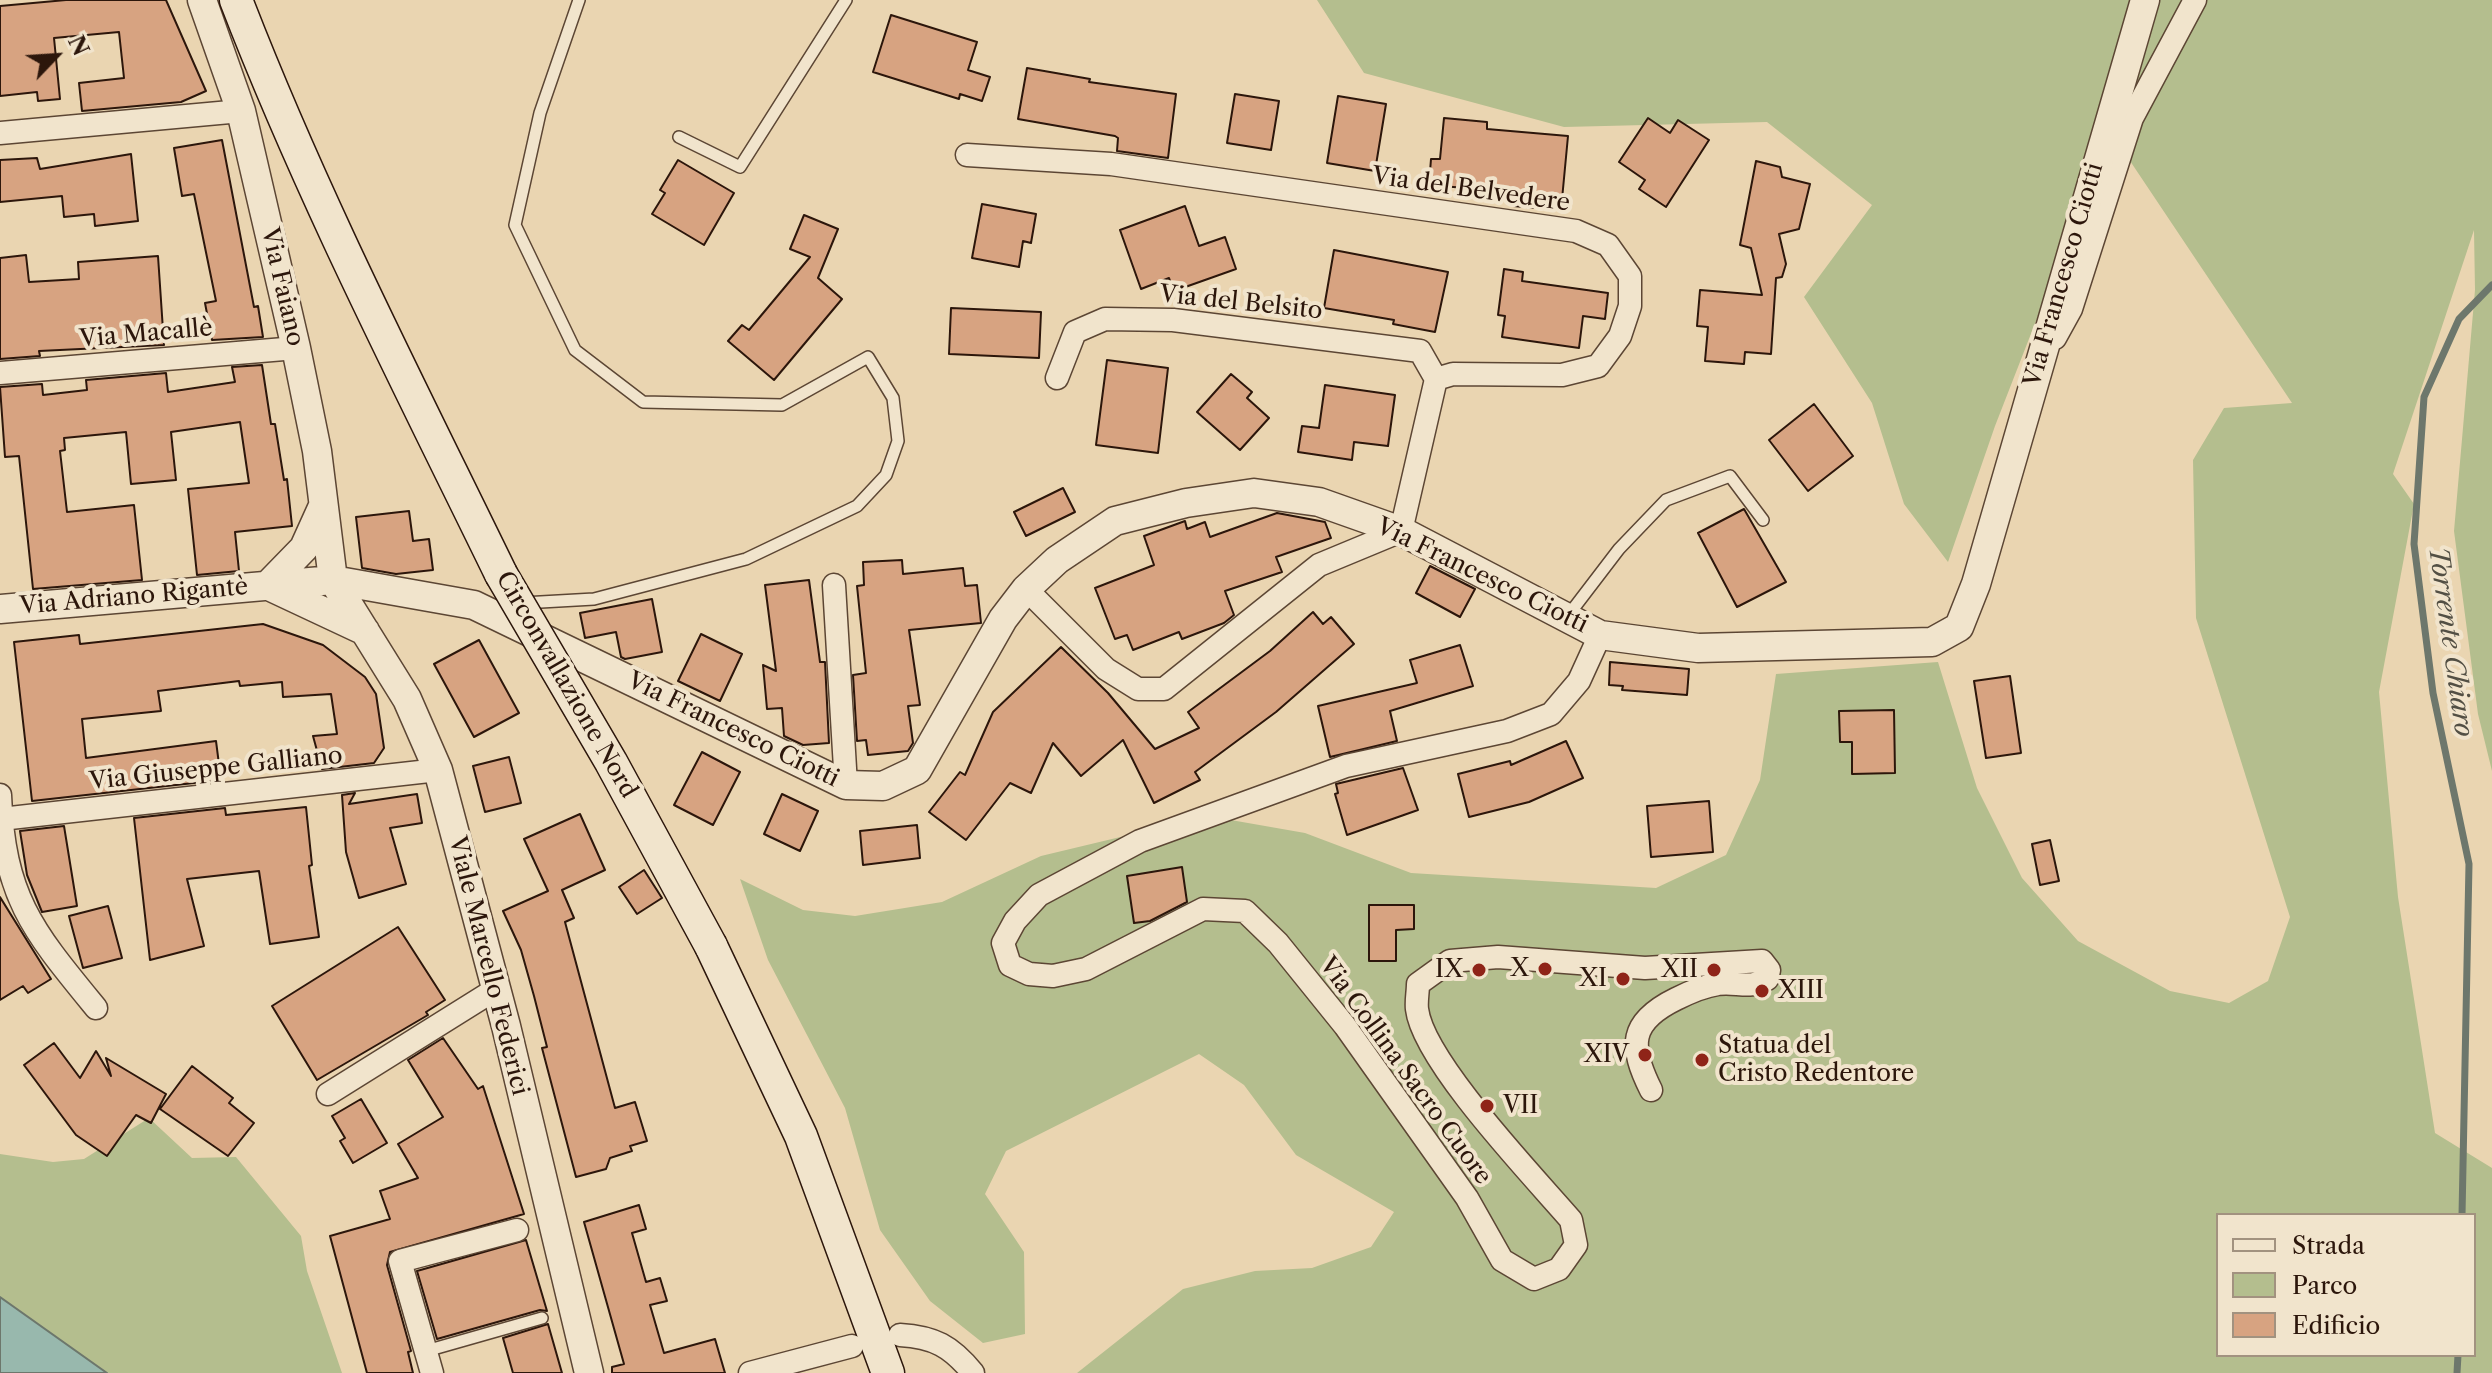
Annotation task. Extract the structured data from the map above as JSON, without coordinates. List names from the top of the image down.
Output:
{
  "streets": {
    "main road": ["Circonvallazione Nord"],
    "street": [
      "Via del Belvedere",
      "Via Francesco Ciotti",
      "Via Faiano",
      "Via del Belsito",
      "Via Macallè",
      "Via Adriano Rigantè",
      "Via Giuseppe Galliano",
      "Viale Marcello Federici",
      "Via Collina Sacro Cuore"
    ]
  },
  "crossings": [
    ["Via del Belvedere", "Via del Belsito"],
    ["Via Francesco Ciotti", "Via Faiano"],
    ["Via Francesco Ciotti", "Via Adriano Rigantè"],
    ["Via Francesco Ciotti", "Viale Marcello Federici"],
    ["Via Francesco Ciotti", "Via Collina Sacro Cuore"],
    ["Via Faiano", "Via Macallè"],
    ["Via Faiano", "Via Adriano Rigantè"],
    ["Via Faiano", "Viale Marcello Federici"],
    ["Via Adriano Rigantè", "Viale Marcello Federici"],
    ["Via Giuseppe Galliano", "Viale Marcello Federici"]
  ],
  "water": ["Torrente Chiaro"],
  "places": [
    "X",
    "IX",
    "XII",
    "XI",
    "XIII",
    "XIV",
    "Statua del Cristo Redentore",
    "VII"
  ],
  "legend": ["Strada", "Parco", "Edificio"],
  "north": "top right"
}
